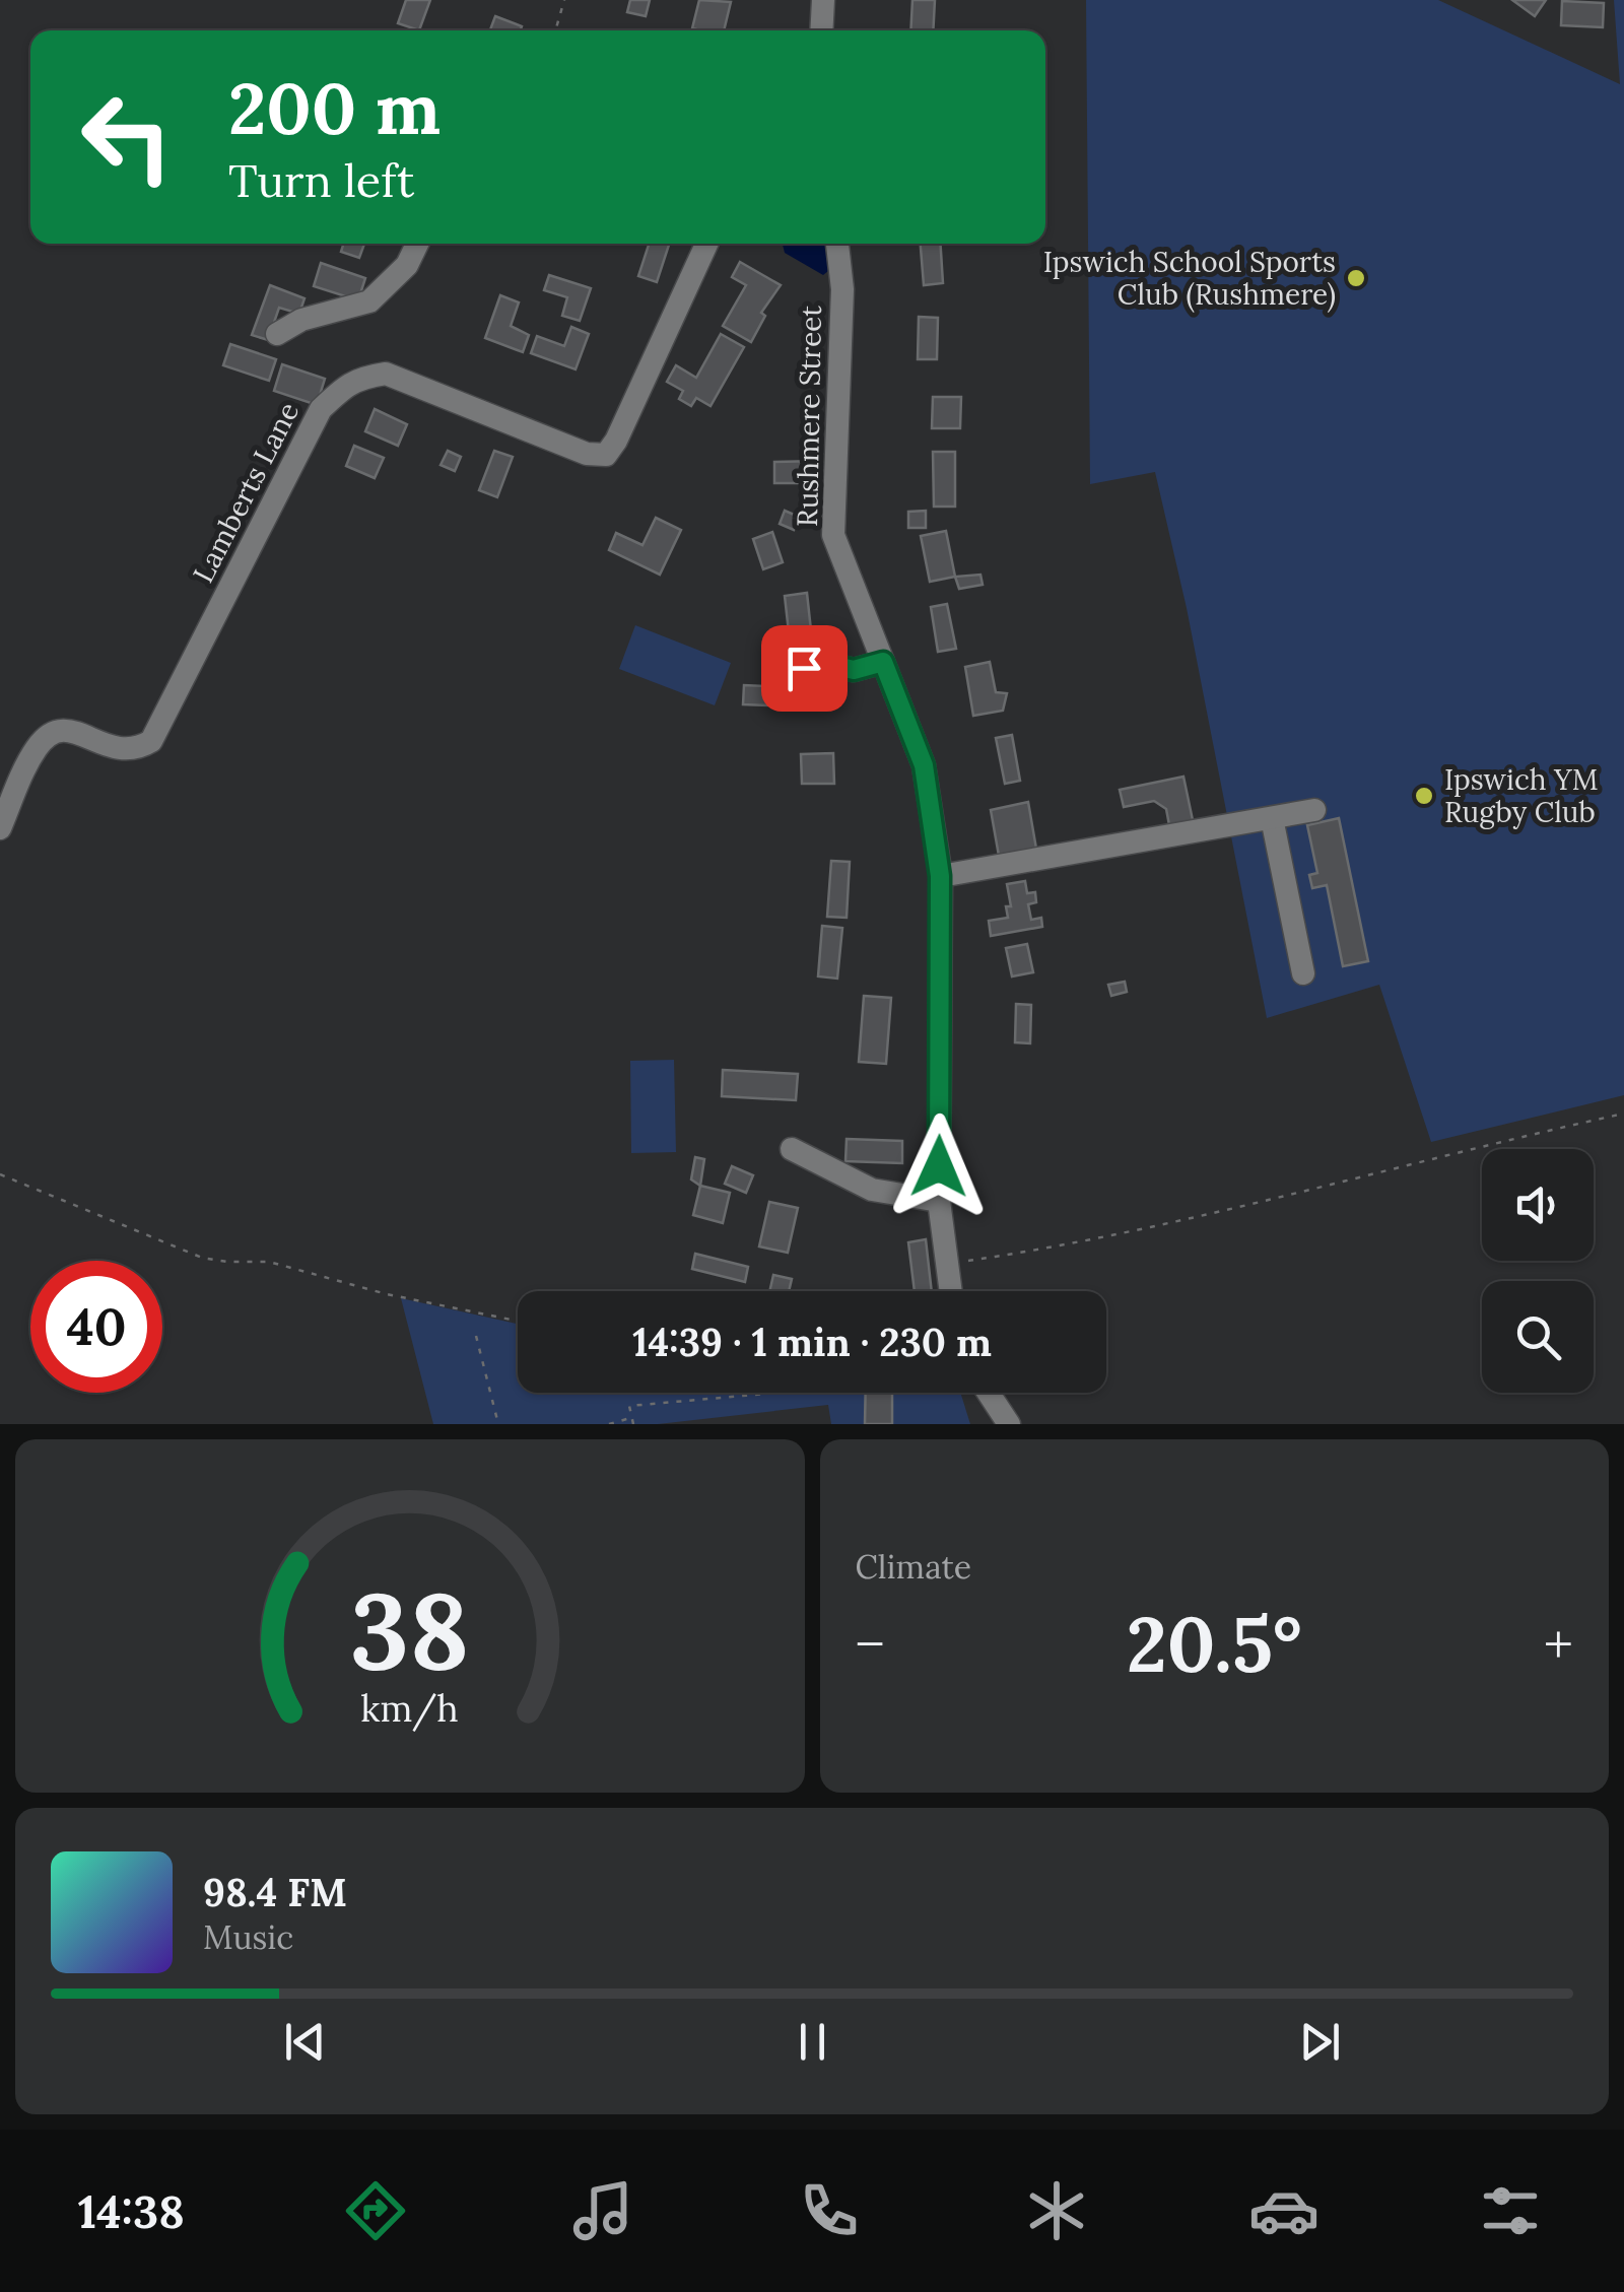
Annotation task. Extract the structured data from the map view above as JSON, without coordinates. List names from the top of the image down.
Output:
{
  "streets": {
    "street": ["Rushmere Street", "Lamberts Lane"]
  },
  "places": ["Ipswich School Sports Club (Rushmere)", "Ipswich YM Rugby Club"],
  "page": {
    "turn": ["200 m", "Turn left"],
    "limit": "40",
    "trip": "14:39 · 1 min · 230 m",
    "tile": "Climate",
    "heat": ["−", "20.5°", "+"],
    "song": ["98.4 FM", "Music"],
    "tabs": "14:38",
    "gauge": ["38", "km/h"]
  }
}
